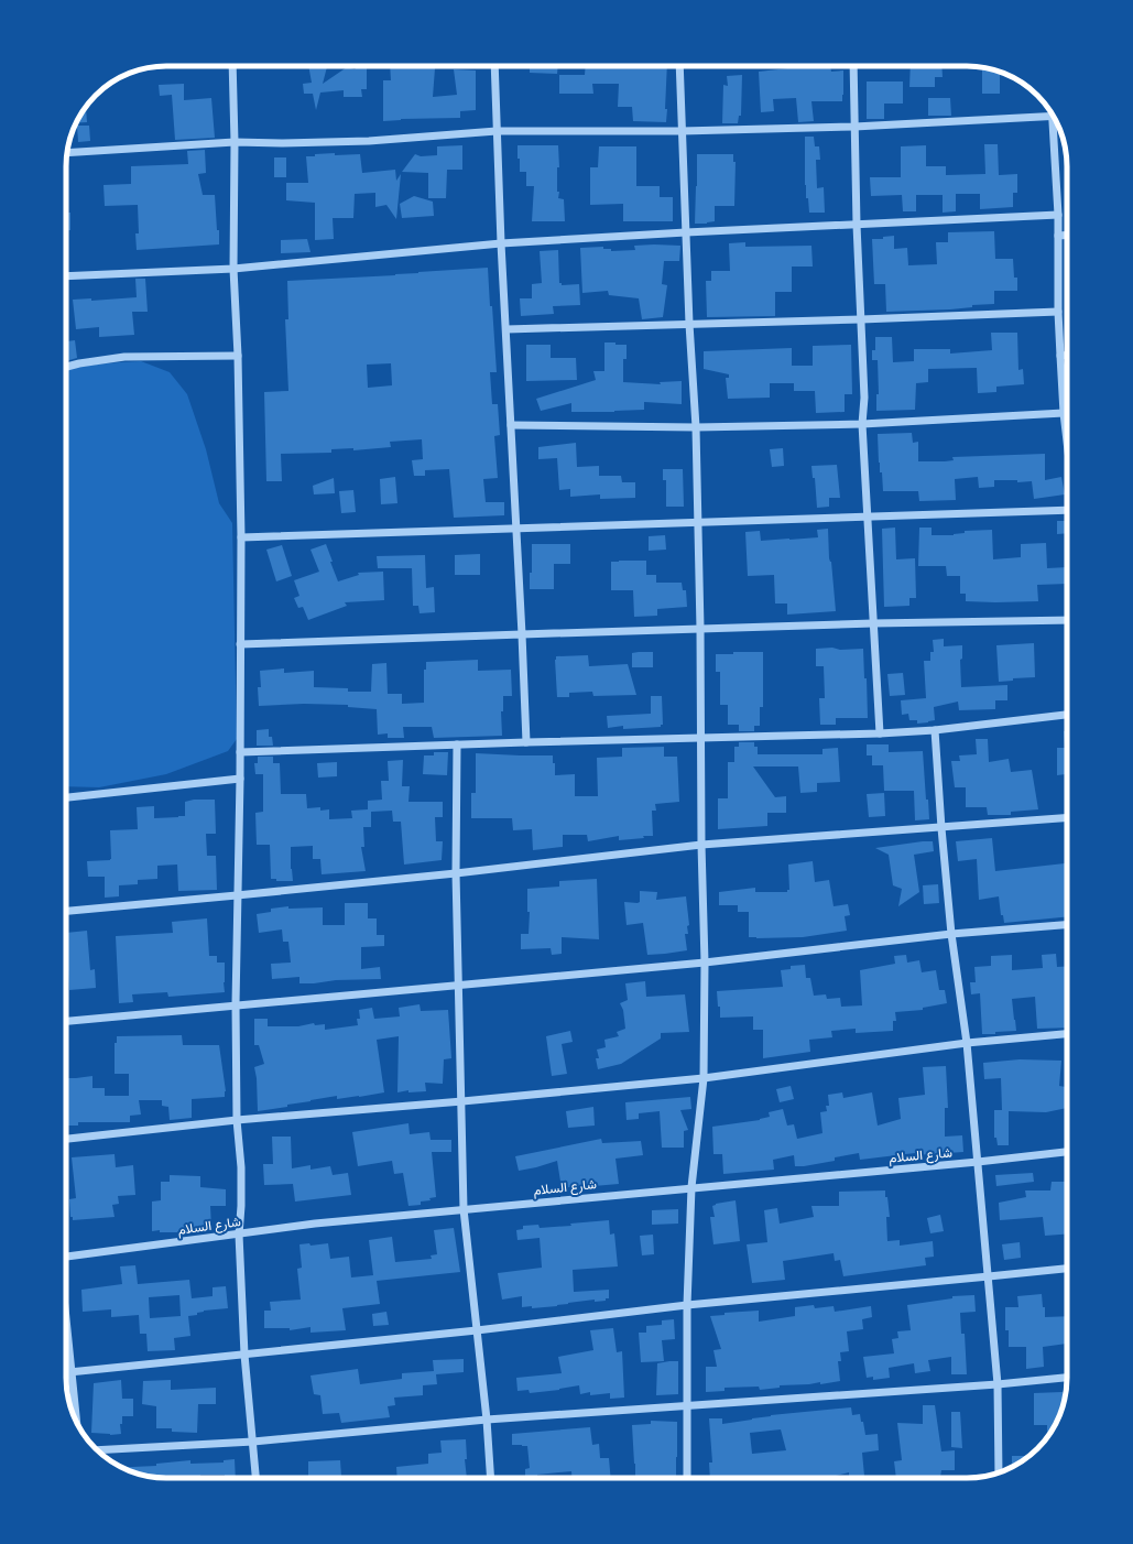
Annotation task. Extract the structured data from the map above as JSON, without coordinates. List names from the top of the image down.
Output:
{
  "streets": {
    "street": ["شارع السلام"]
  }
}
